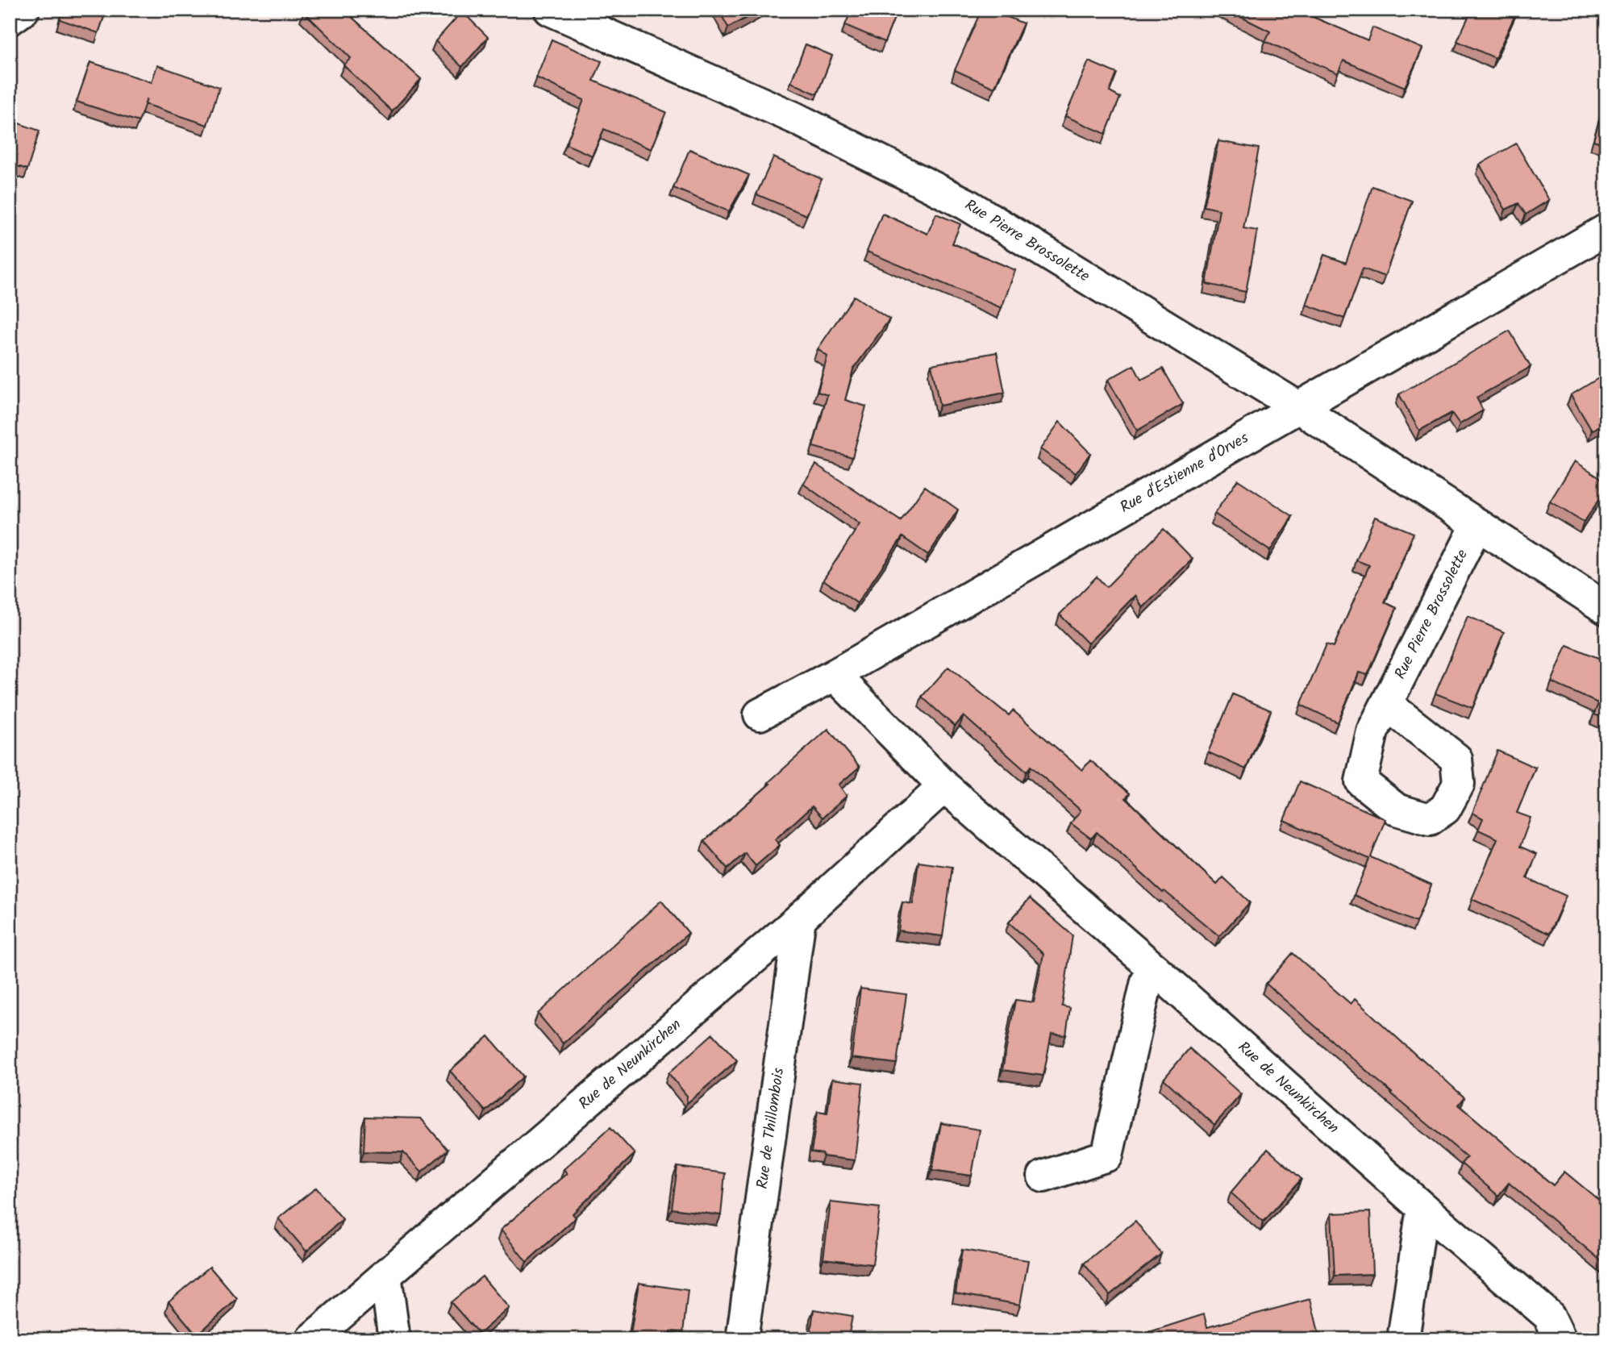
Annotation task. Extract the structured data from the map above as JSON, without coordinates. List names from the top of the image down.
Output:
{
  "streets": {
    "street": [
      "Rue Pierre Brossolette",
      "Rue d'Estienne d'Orves",
      "Rue de Neunkirchen",
      "Rue de Thillombois"
    ]
  },
  "crossings": [
    ["Rue Pierre Brossolette", "Rue d'Estienne d'Orves"],
    ["Rue d'Estienne d'Orves", "Rue de Neunkirchen"],
    ["Rue de Neunkirchen", "Rue de Thillombois"]
  ]
}
